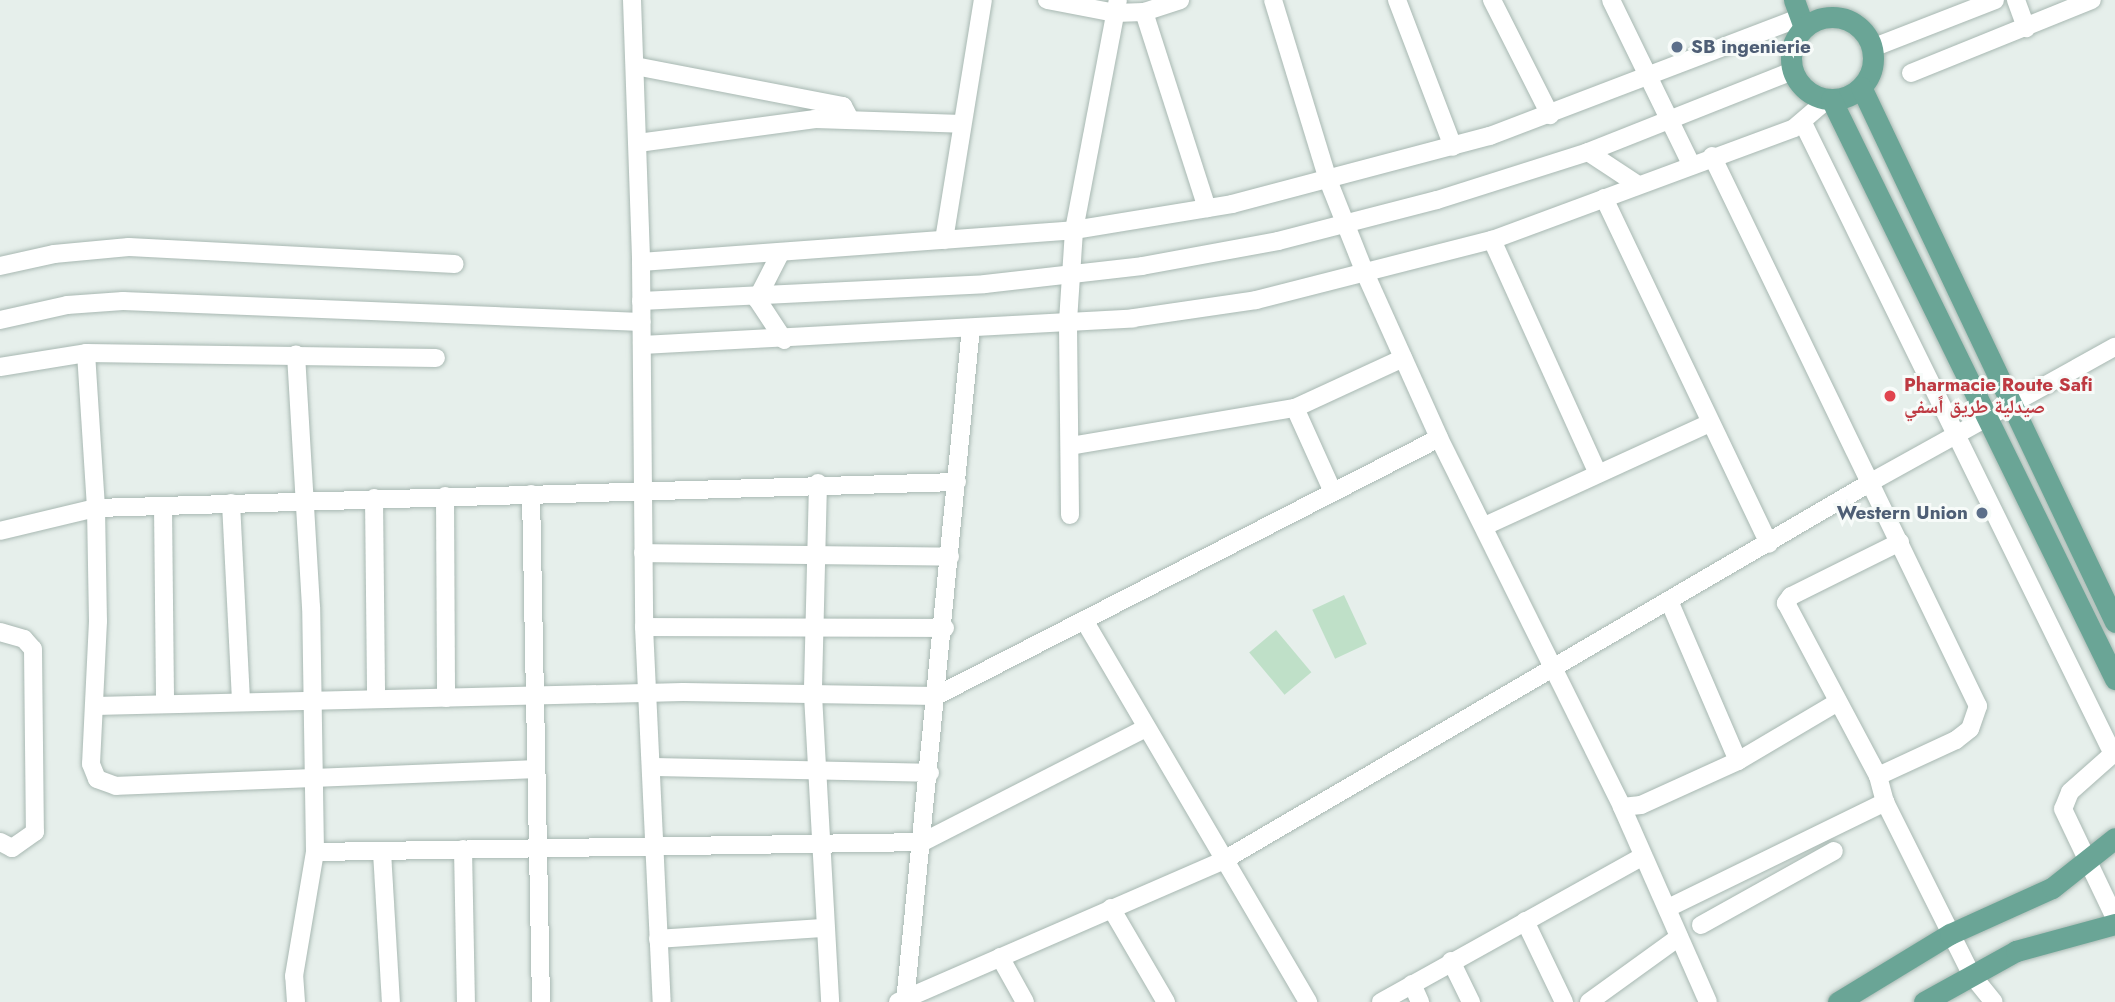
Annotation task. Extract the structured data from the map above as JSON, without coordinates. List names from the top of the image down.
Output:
{
  "places": ["SB ingenierie", "Pharmacie Route Safi صيدلية طريق اًسفي", "Western Union"]
}
